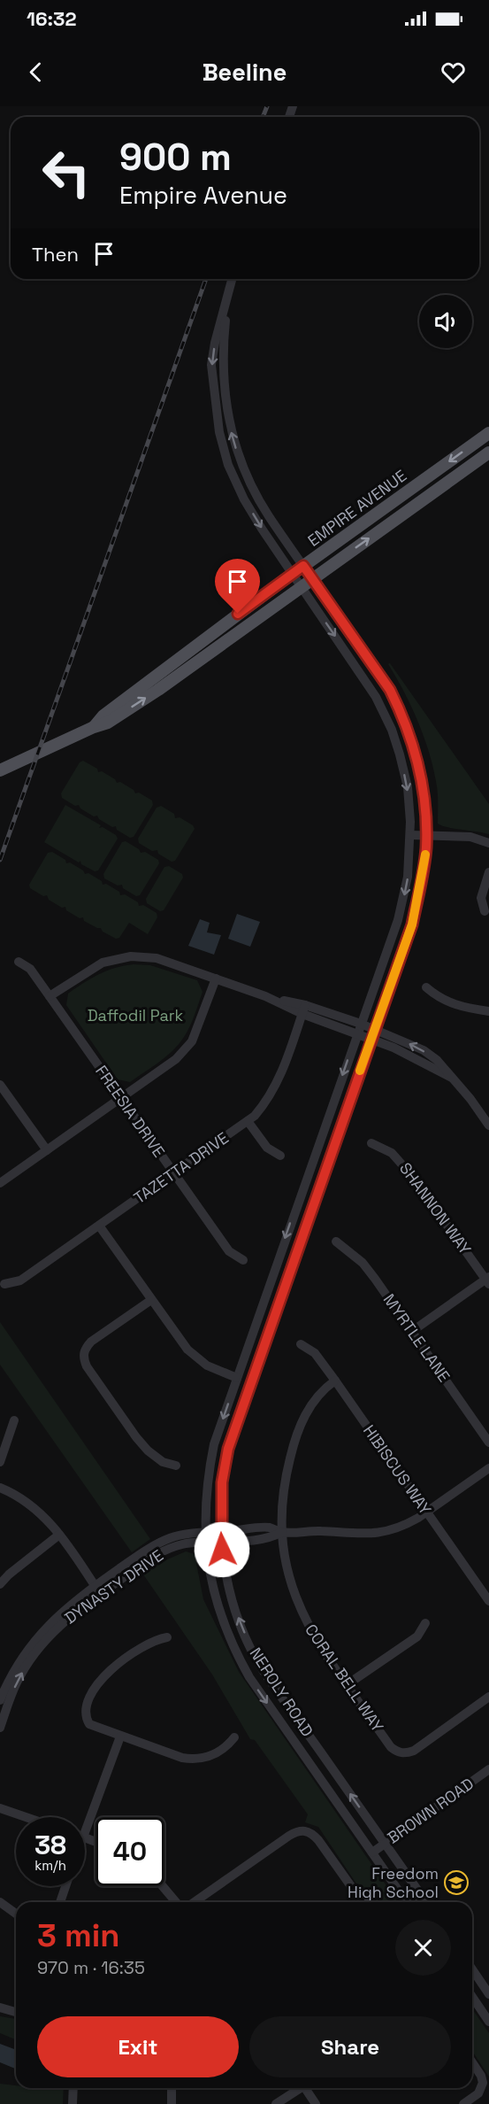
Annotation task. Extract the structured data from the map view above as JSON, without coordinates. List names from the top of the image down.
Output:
{
  "streets": {
    "main road": ["EMPIRE AVENUE"],
    "street": [
      "FREESIA DRIVE",
      "TAZETTA DRIVE",
      "SHANNON WAY",
      "MYRTLE LANE",
      "HIBISCUS WAY",
      "DYNASTY DRIVE",
      "CORAL BELL WAY",
      "NEROLY ROAD",
      "BROWN ROAD"
    ]
  },
  "crossings": [
    ["EMPIRE AVENUE", "NEROLY ROAD"],
    ["FREESIA DRIVE", "TAZETTA DRIVE"],
    ["HIBISCUS WAY", "DYNASTY DRIVE"],
    ["HIBISCUS WAY", "CORAL BELL WAY"],
    ["DYNASTY DRIVE", "CORAL BELL WAY"],
    ["DYNASTY DRIVE", "NEROLY ROAD"],
    ["NEROLY ROAD", "BROWN ROAD"]
  ],
  "parks": ["Daffodil Park"],
  "places": {
    "school or university": ["Freedom High School"]
  },
  "page": {
    "status": "16:32",
    "header": "Beeline",
    "turn": ["900 m", "Empire Avenue"],
    "then": "Then",
    "speed": "38 km/h",
    "limit": "40",
    "heading": ["3 min", "970 m · 16:35"],
    "buttons": ["Exit", "Share"]
  }
}
